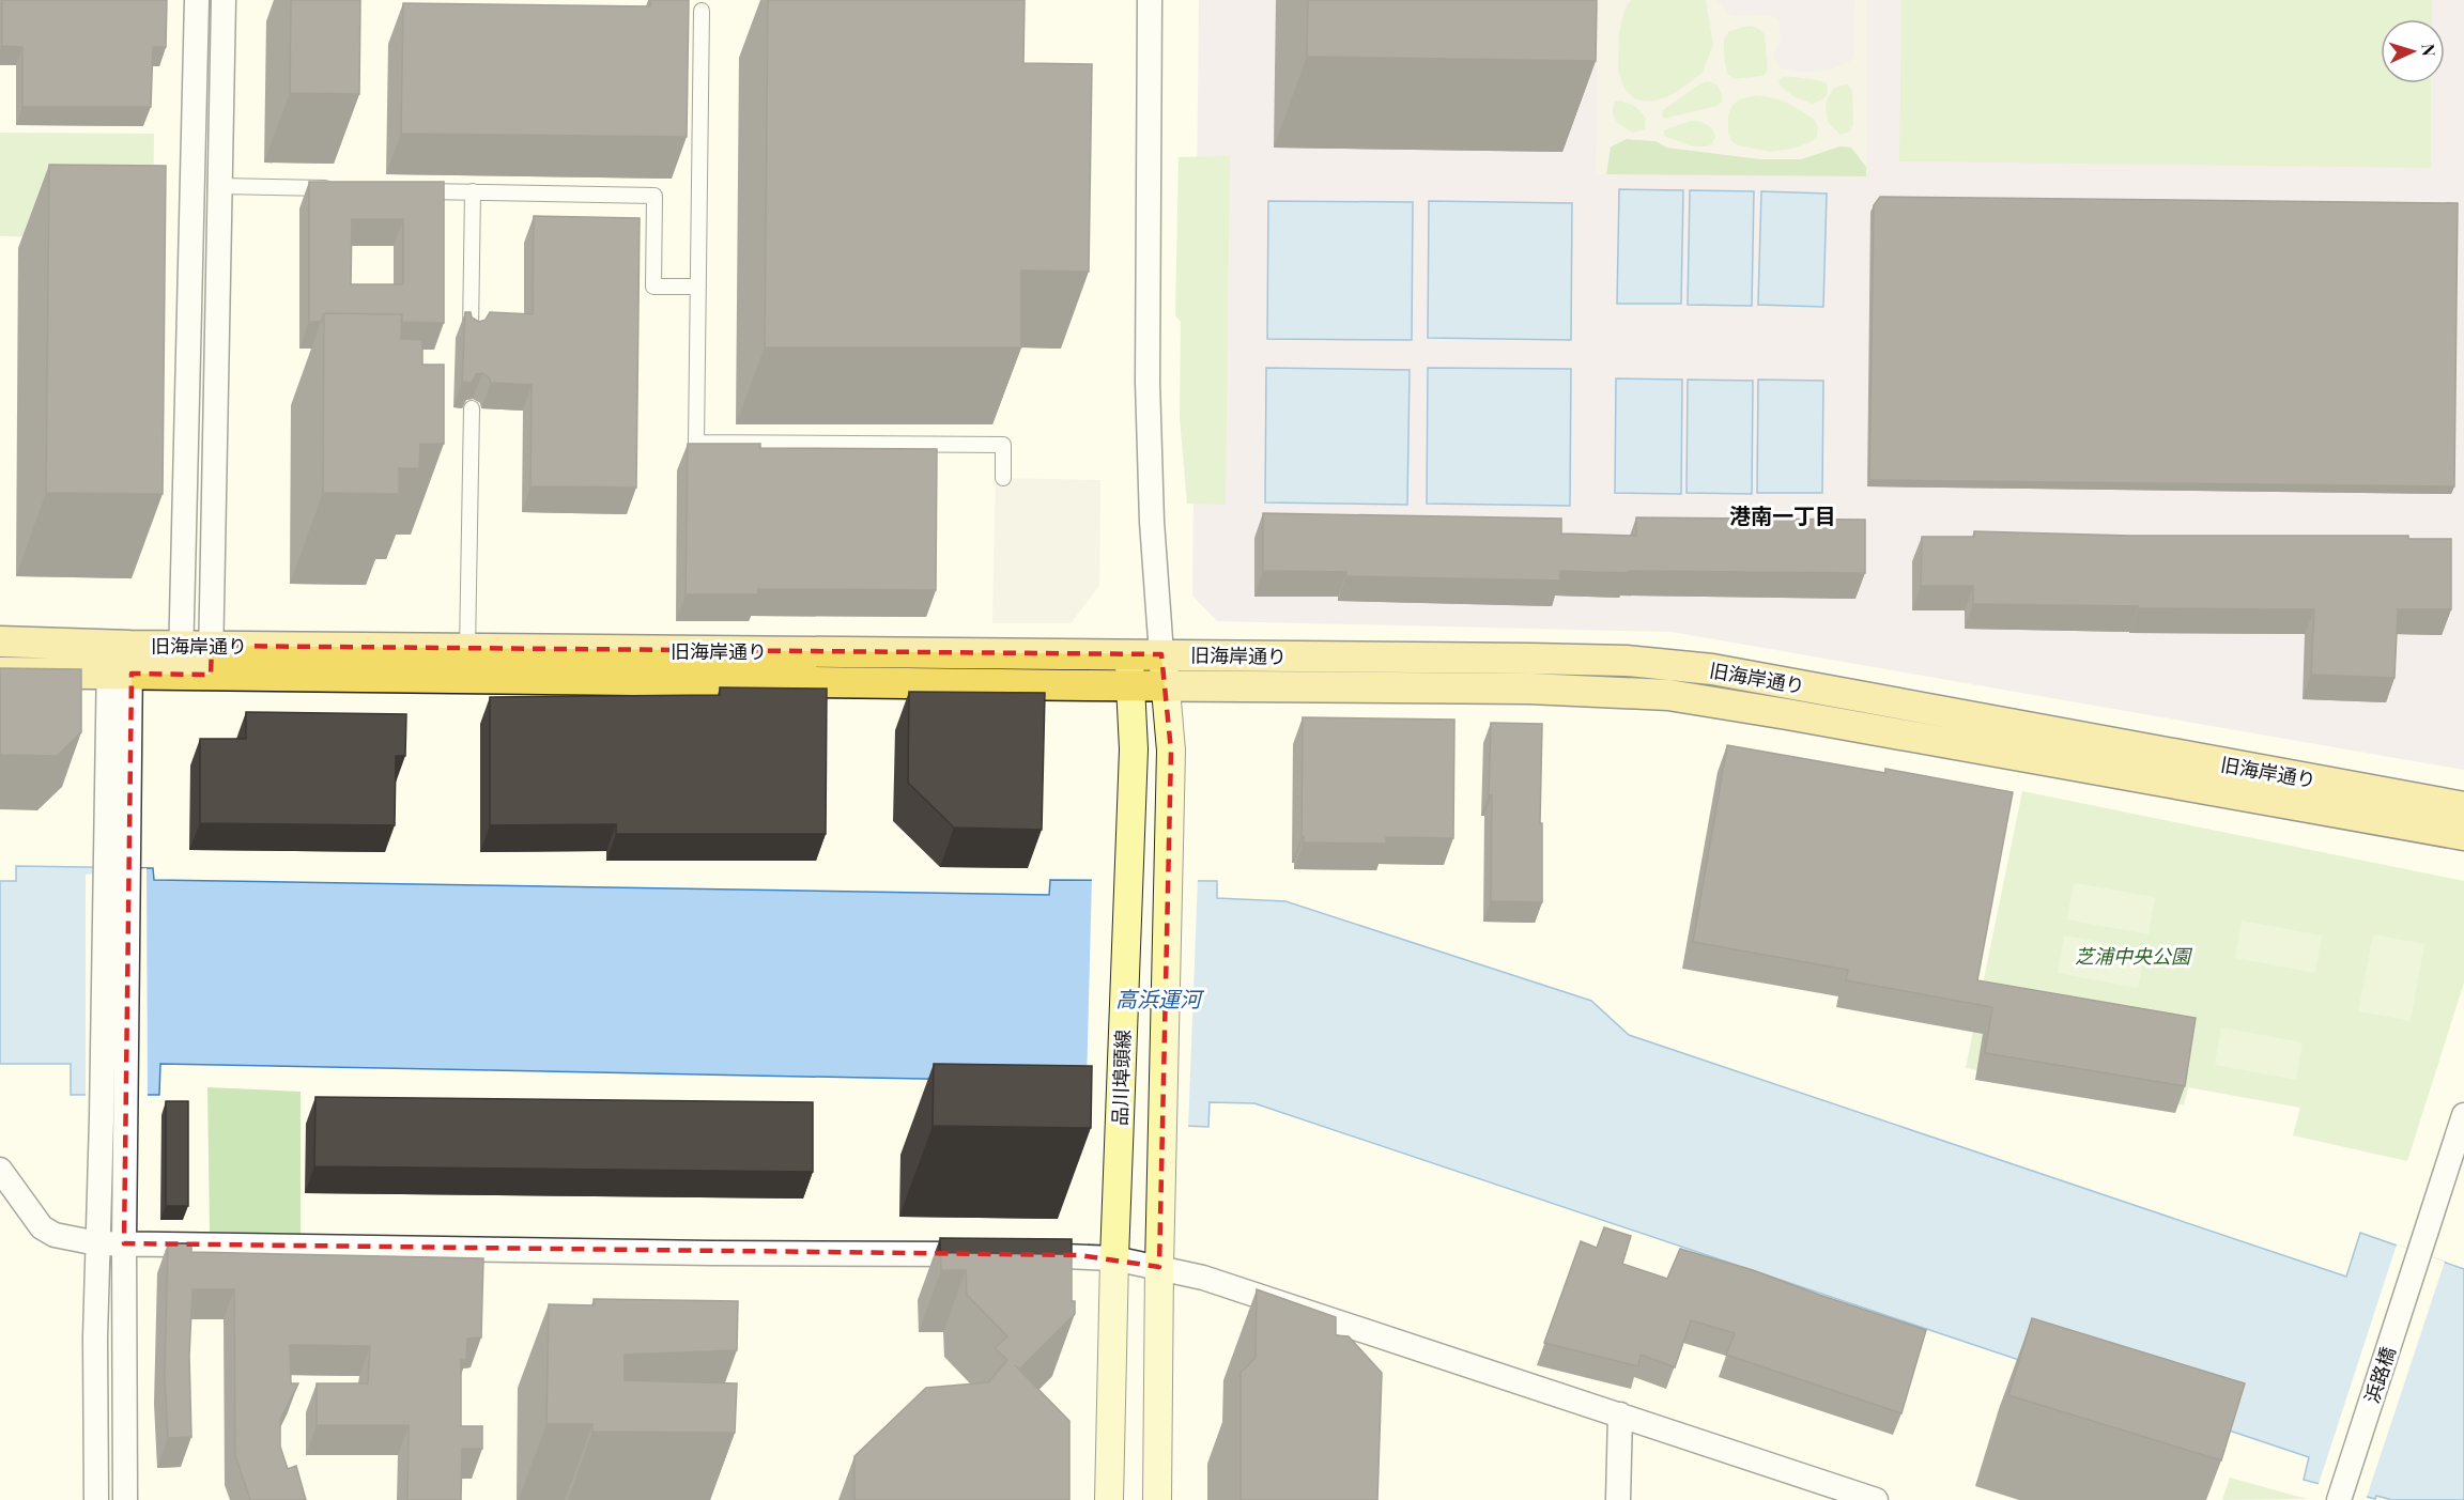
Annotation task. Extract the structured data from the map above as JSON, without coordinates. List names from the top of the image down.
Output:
{
  "streets": {
    "main road": ["旧海岸通り", "品川埠頭線"],
    "street": ["浜路橋"]
  },
  "crossings": [
    ["旧海岸通り", "品川埠頭線"]
  ],
  "districts": ["港南一丁目"],
  "water": ["高浜運河"],
  "parks": ["芝浦中央公園"],
  "north": "right"
}
